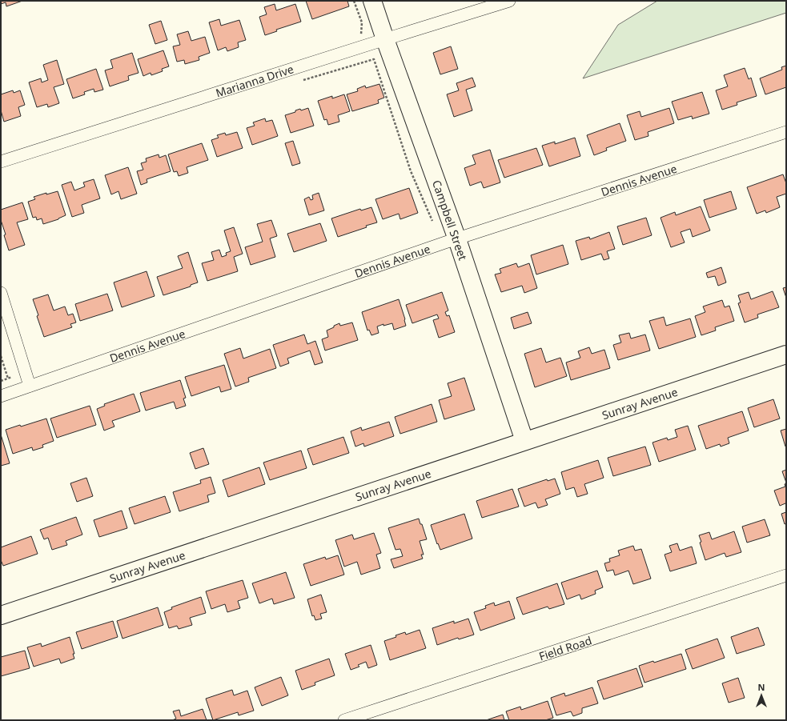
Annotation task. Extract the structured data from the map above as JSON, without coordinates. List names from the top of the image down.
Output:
{
  "streets": {
    "street": [
      "Marianna Drive",
      "Dennis Avenue",
      "Campbell Street",
      "Sunray Avenue",
      "Field Road"
    ]
  },
  "crossings": [
    ["Marianna Drive", "Campbell Street"],
    ["Dennis Avenue", "Campbell Street"],
    ["Campbell Street", "Sunray Avenue"]
  ],
  "north": "top"
}
